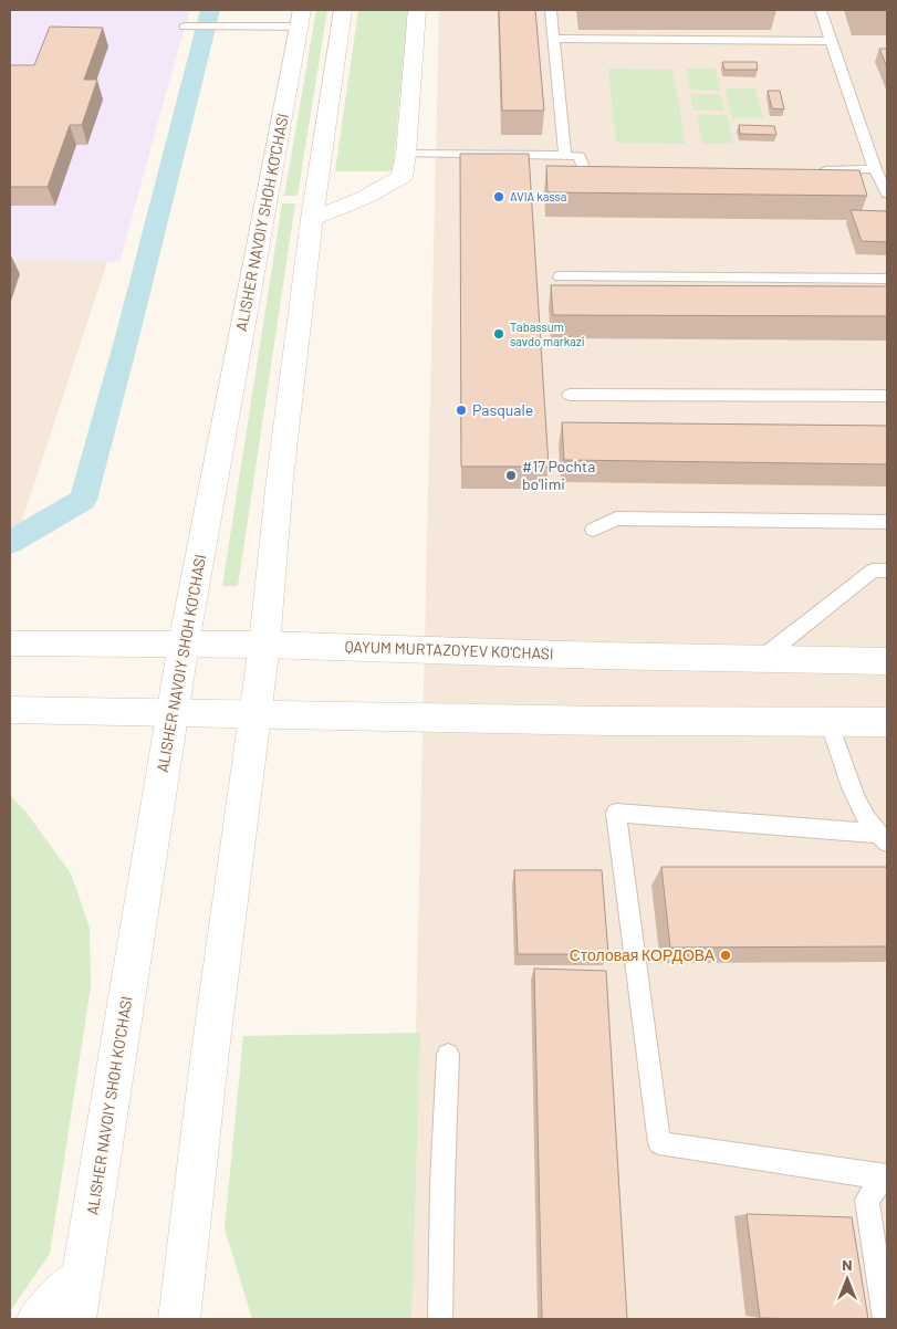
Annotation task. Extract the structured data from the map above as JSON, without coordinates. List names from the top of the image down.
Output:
{
  "streets": {
    "main road": ["ALISHER NAVOIY SHOH KO'CHASI", "QAYUM MURTAZOYEV KO'CHASI"]
  },
  "crossings": [
    ["ALISHER NAVOIY SHOH KO'CHASI", "QAYUM MURTAZOYEV KO'CHASI"]
  ],
  "places": [
    "AVIA kassa",
    "Tabassum savdo markazi",
    "Pasquale",
    "#17 Pochta bo'limi",
    "Столовая КОРДОВА"
  ],
  "north": "top"
}
